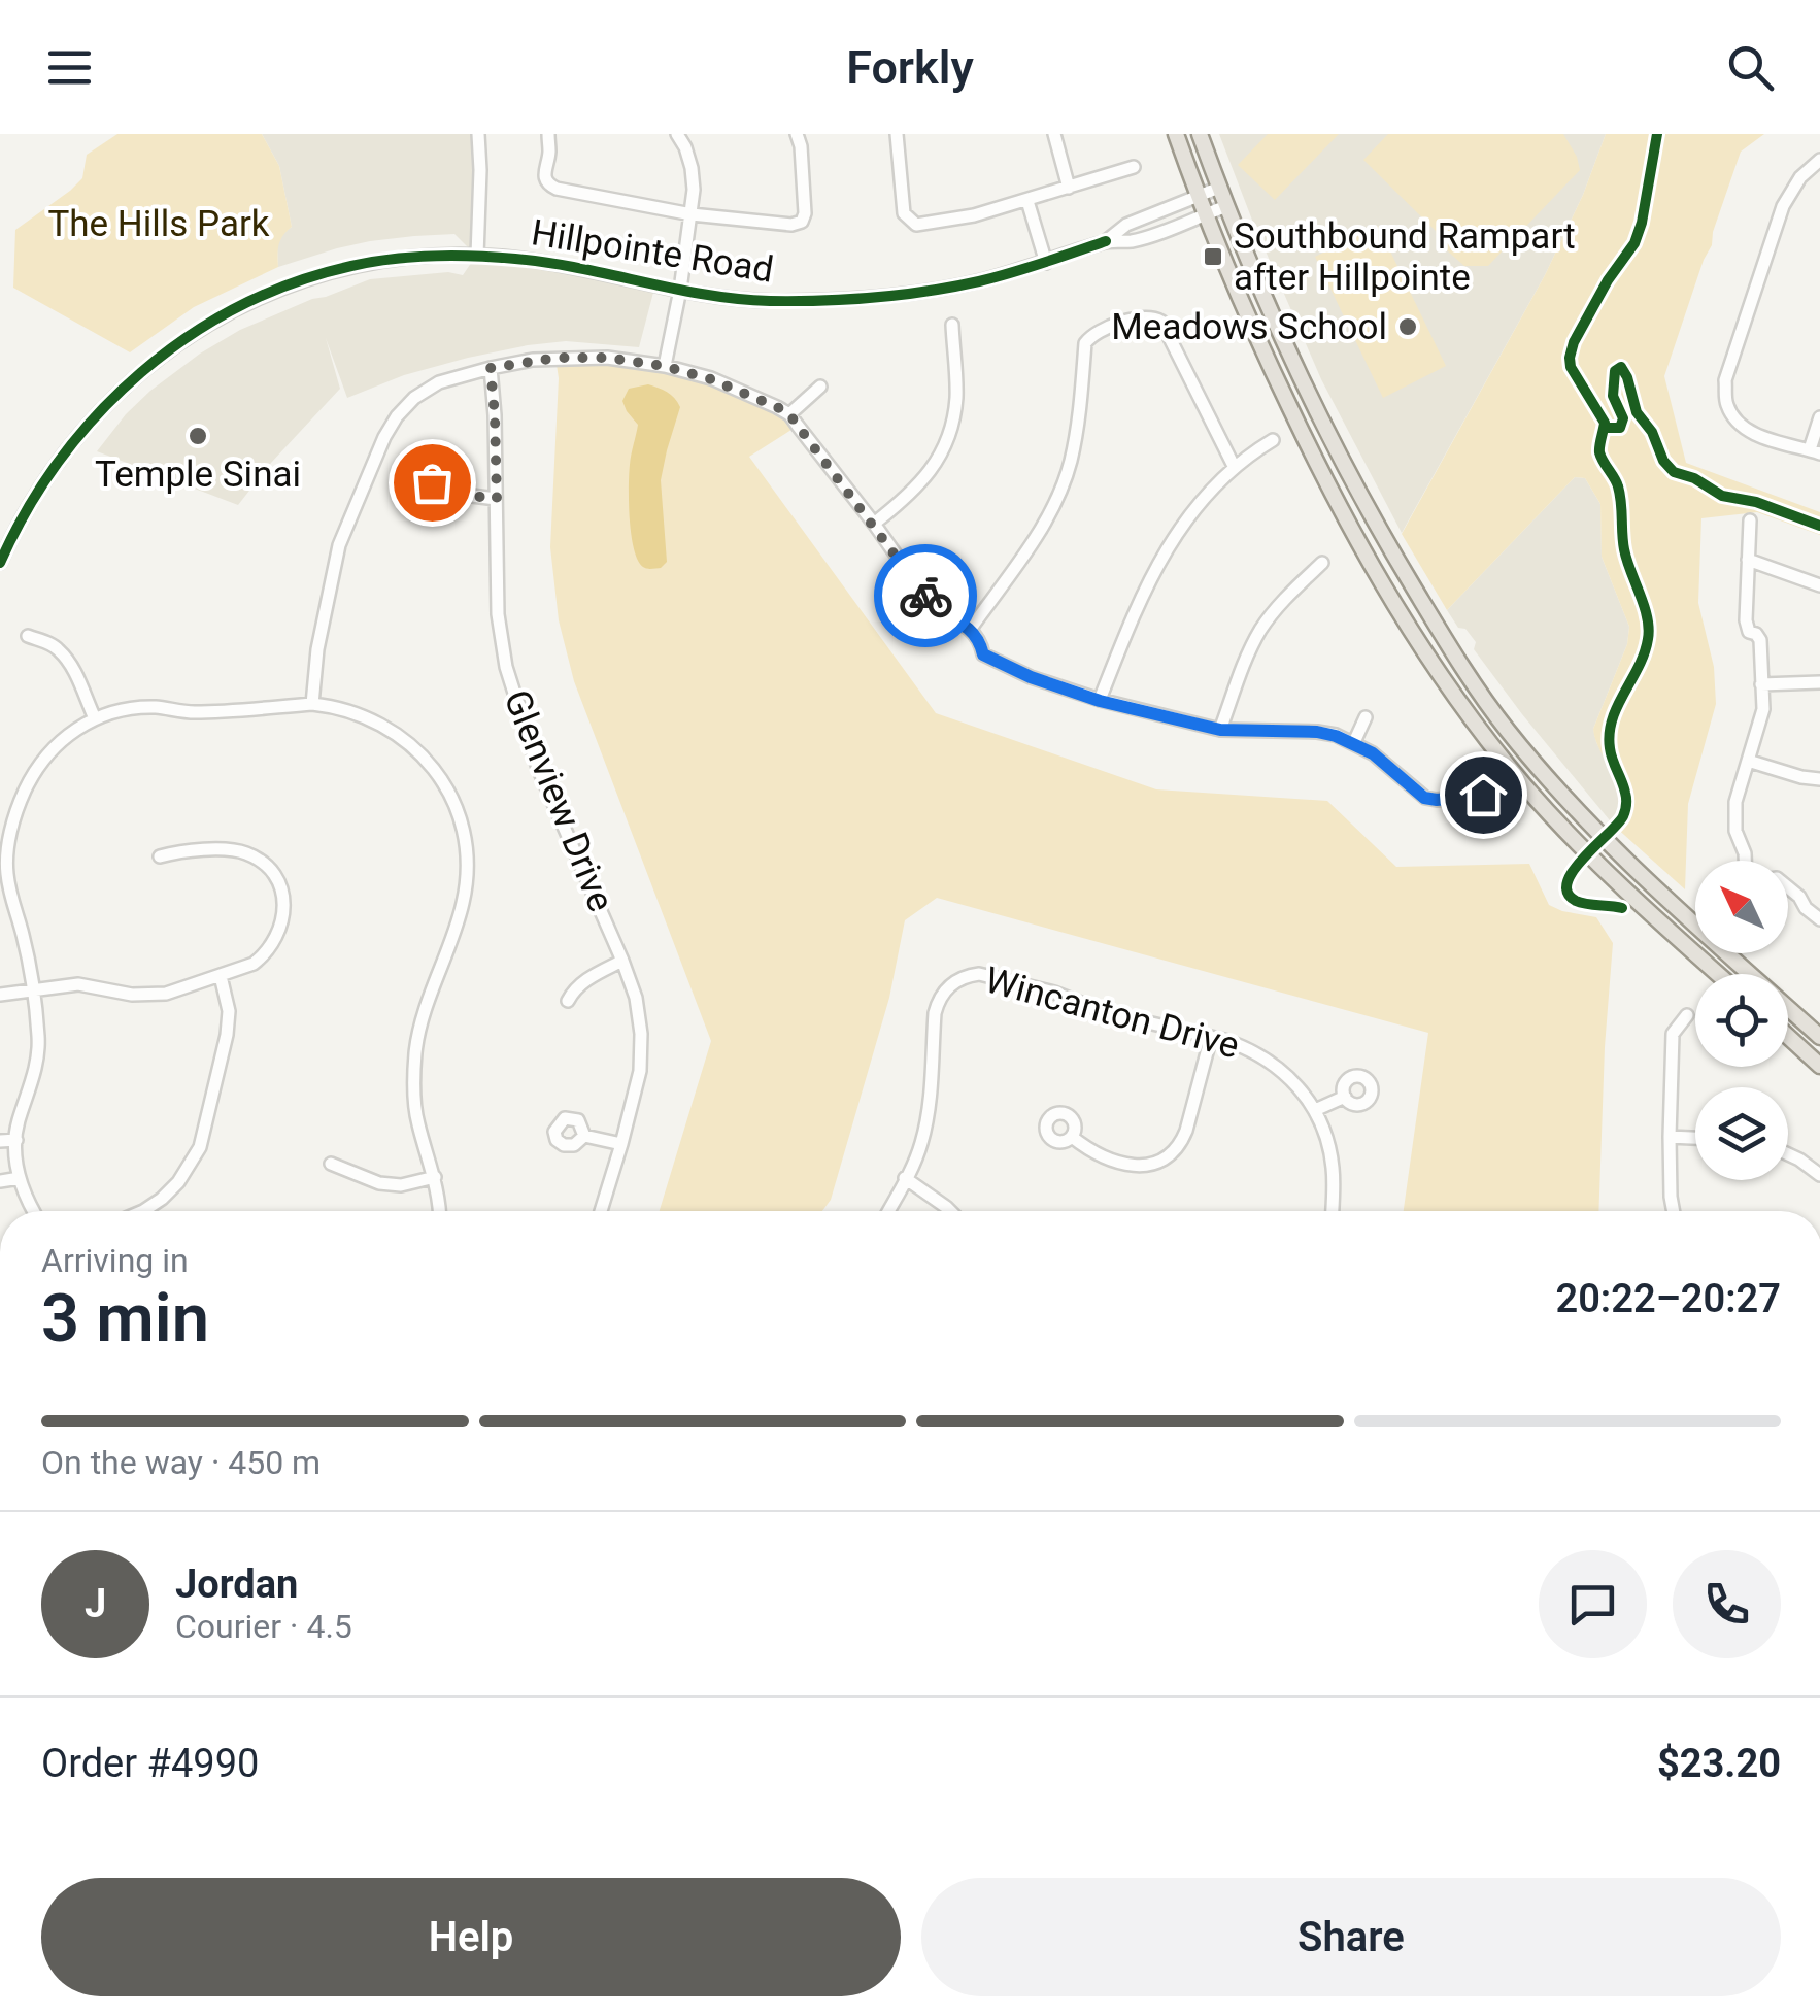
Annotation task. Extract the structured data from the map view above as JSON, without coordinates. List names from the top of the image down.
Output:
{
  "streets": {
    "street": ["Hillpointe Road", "Glenview Drive", "Wincanton Drive"]
  },
  "parks": ["The Hills Park"],
  "places": {
    "transit": ["Southbound Rampart after Hillpointe"],
    "other": ["Meadows School", "Temple Sinai"]
  },
  "north": "top left",
  "page": {
    "header": "Forkly",
    "heading": ["3 min", "Arriving in", "20:22–20:27"],
    "panel": [
      "Jordan",
      "Courier · 4.5",
      "Order #4990",
      "$23.20"
    ],
    "bar": "On the way · 450 m",
    "round": "J",
    "buttons": ["Help", "Share"]
  }
}
